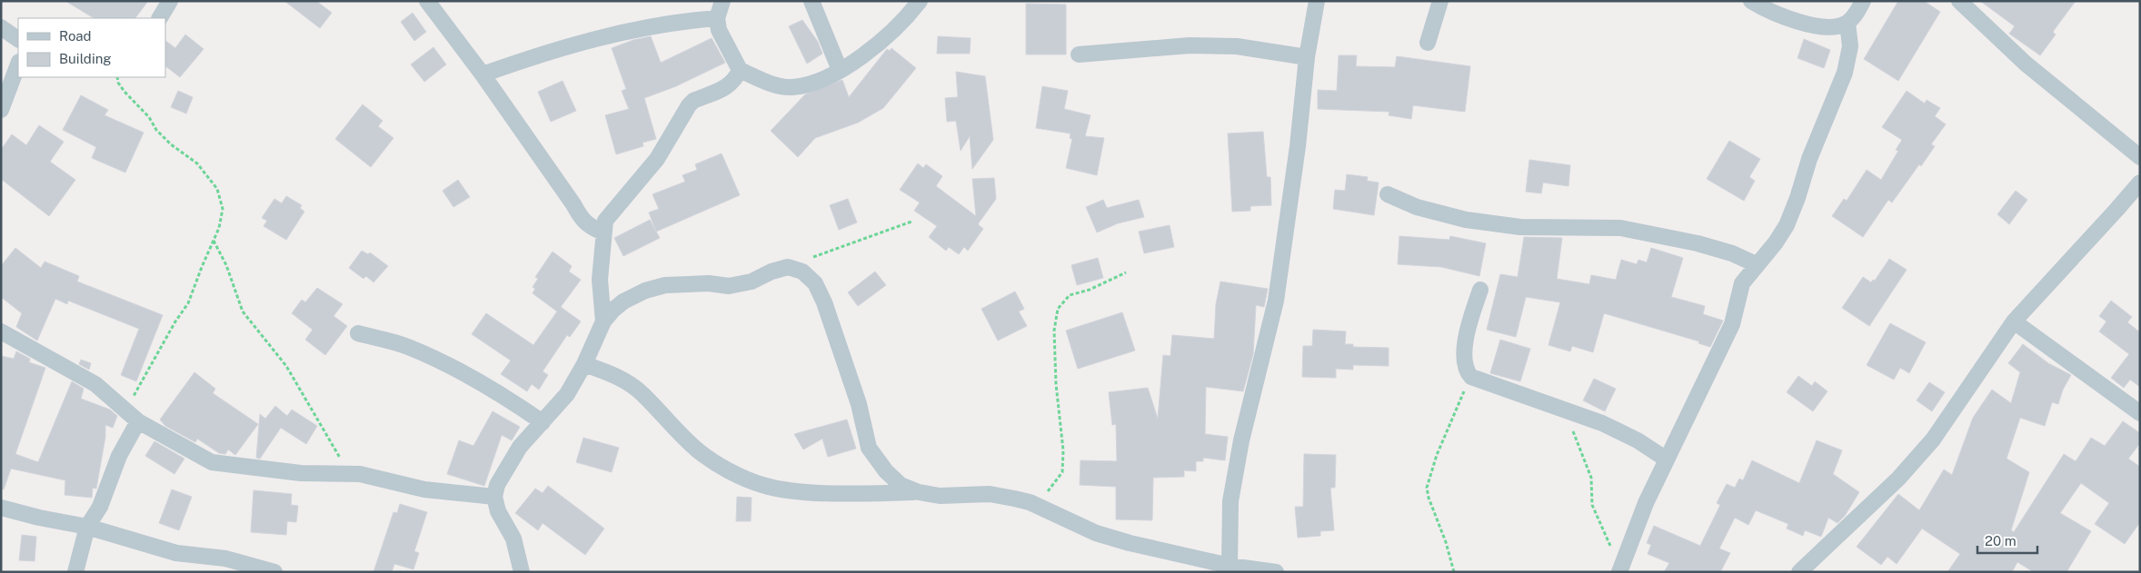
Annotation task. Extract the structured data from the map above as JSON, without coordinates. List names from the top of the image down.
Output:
{
  "legend": ["Road", "Building"],
  "scale_bar": "20 m"
}
